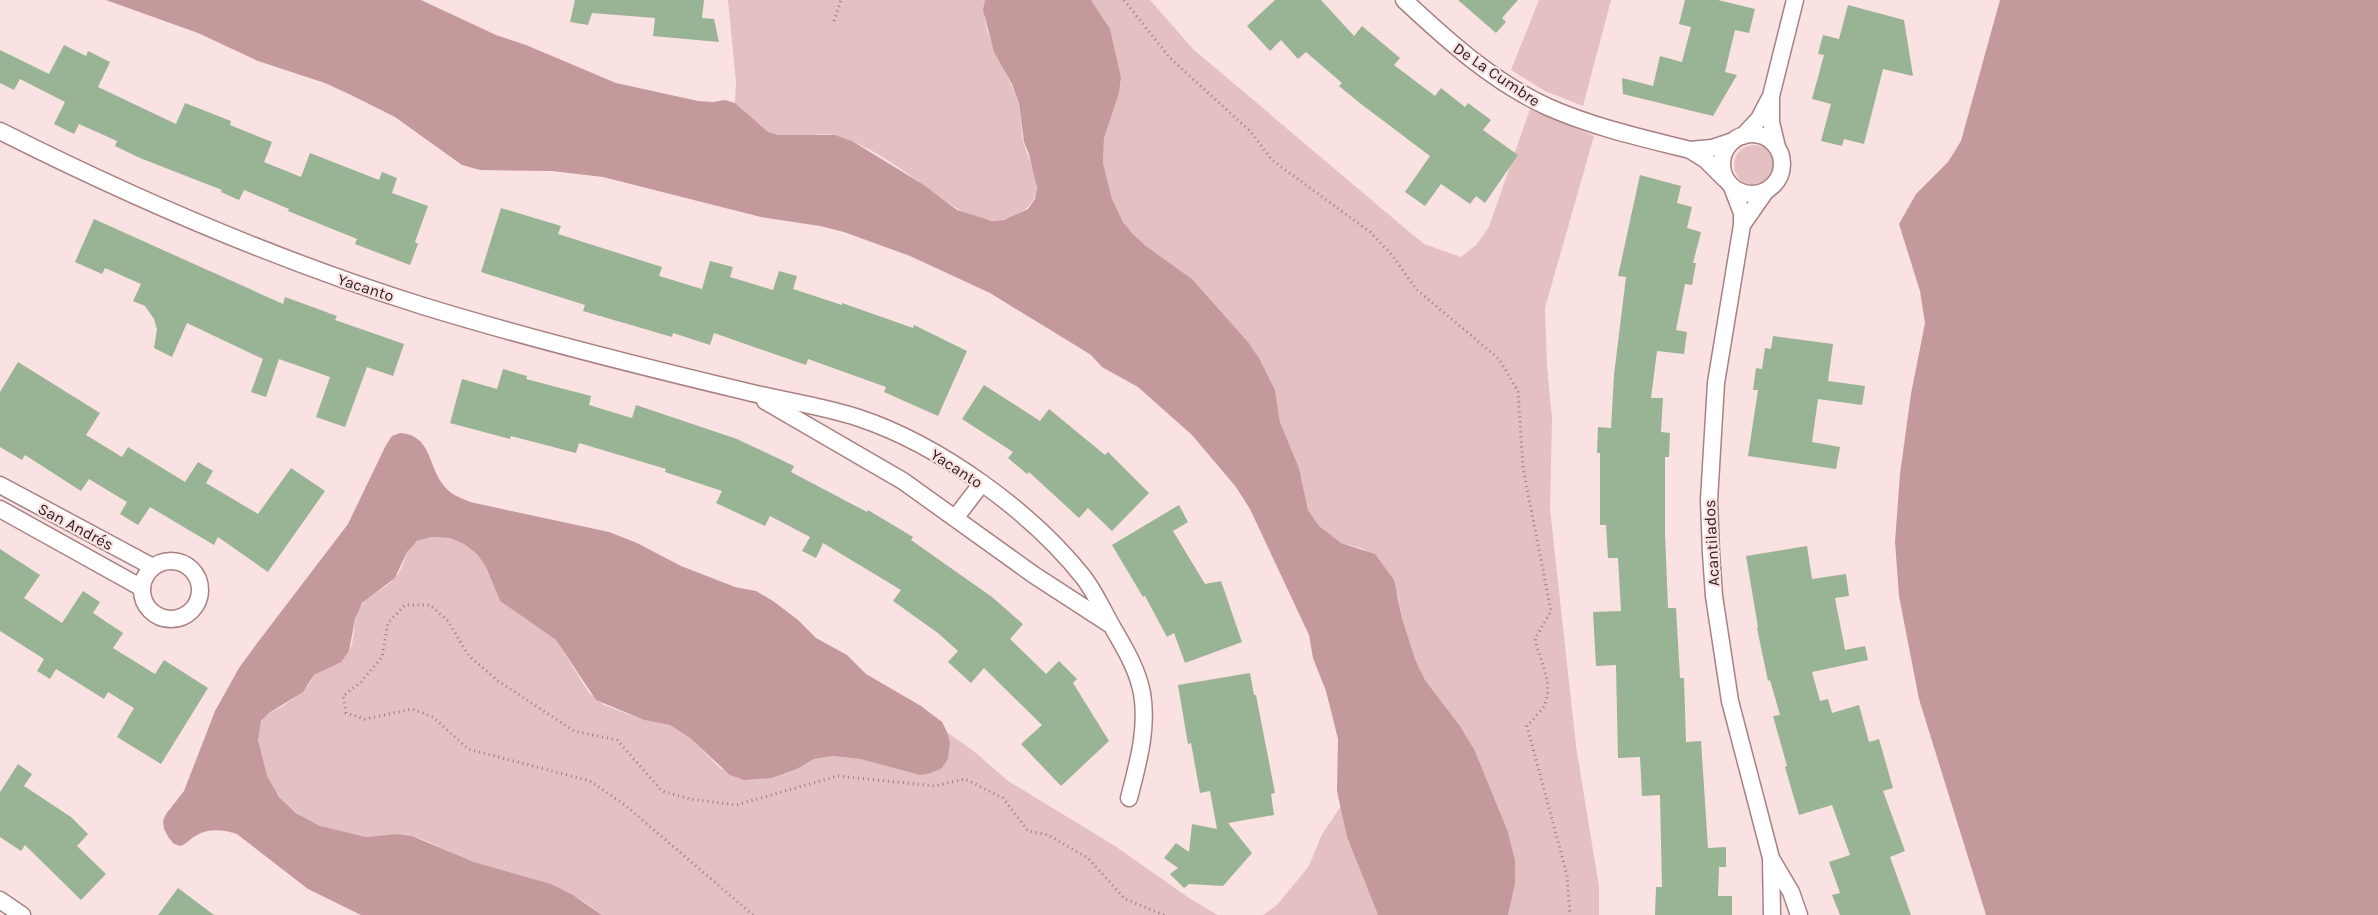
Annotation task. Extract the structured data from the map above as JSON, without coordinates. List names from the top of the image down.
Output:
{
  "streets": {
    "street": [
      "De La Cumbre",
      "Yacanto",
      "San Andrés",
      "Acantilados"
    ]
  }
}
